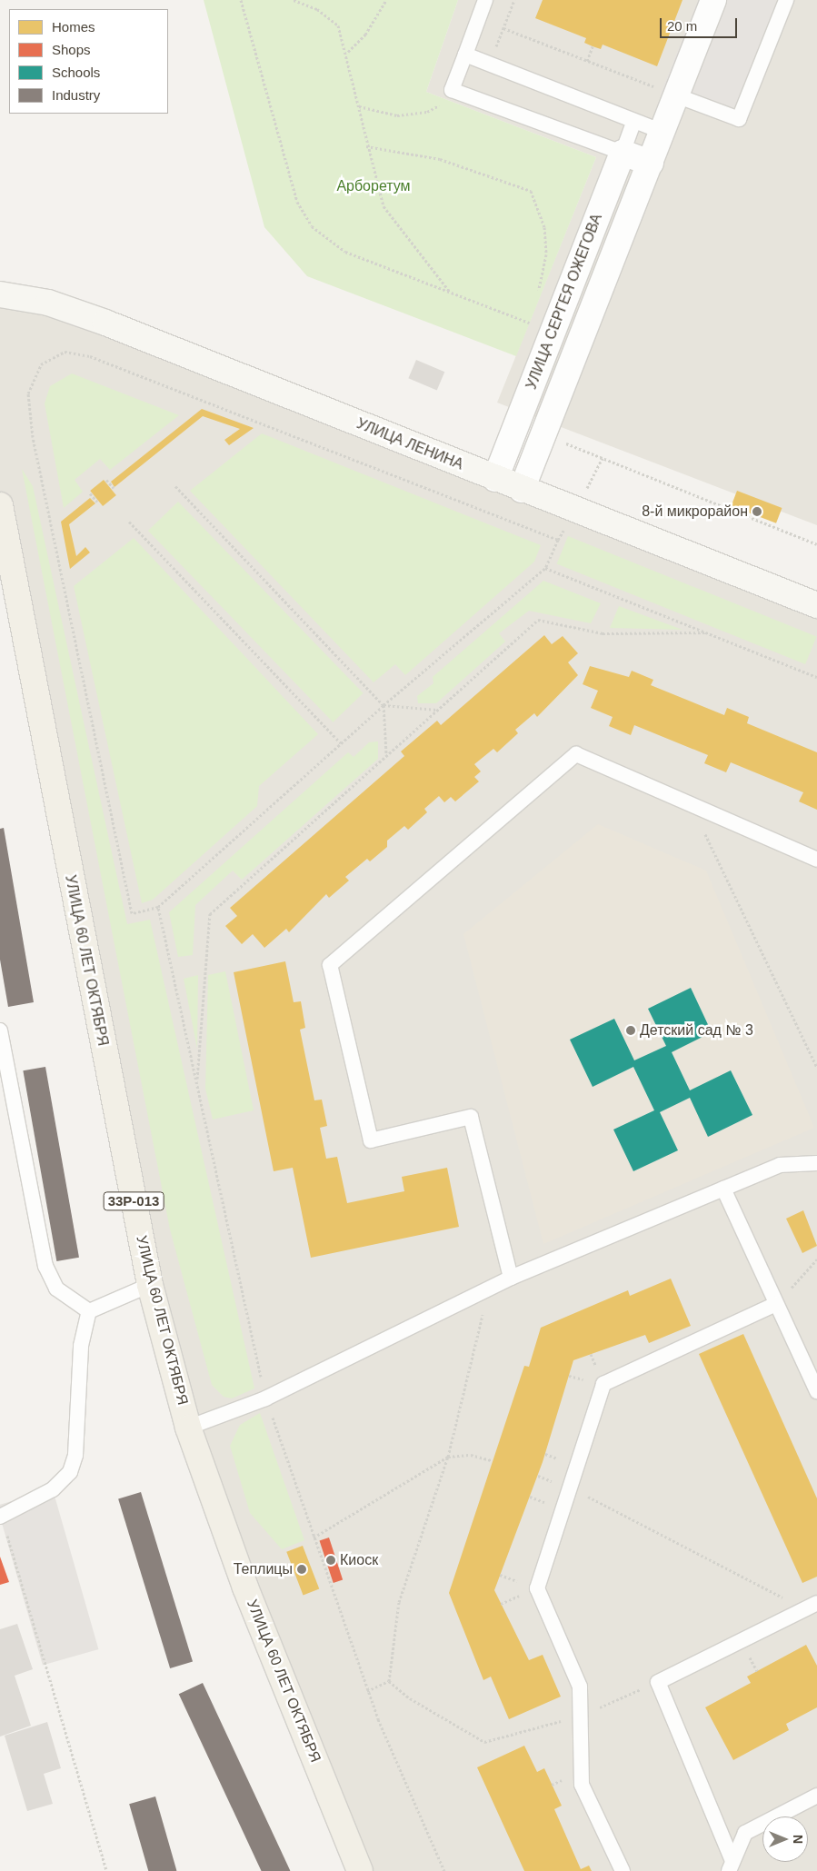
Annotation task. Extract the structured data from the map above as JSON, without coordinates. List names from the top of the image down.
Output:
{
  "streets": {
    "main road": ["УЛИЦА ЛЕНИНА", "УЛИЦА 60 ЛЕТ ОКТЯБРЯ", "33Р-013"],
    "street": ["УЛИЦА СЕРГЕЯ ОЖЕГОВА"]
  },
  "crossings": [
    ["УЛИЦА СЕРГЕЯ ОЖЕГОВА", "УЛИЦА ЛЕНИНА"]
  ],
  "parks": ["Арборетум"],
  "places": [
    "8-й микрорайон",
    "Детский сад № 3",
    "Киоск",
    "Теплицы"
  ],
  "legend": [
    "Homes",
    "Shops",
    "Schools",
    "Industry"
  ],
  "scale_bar": "20 m",
  "north": "right"
}
